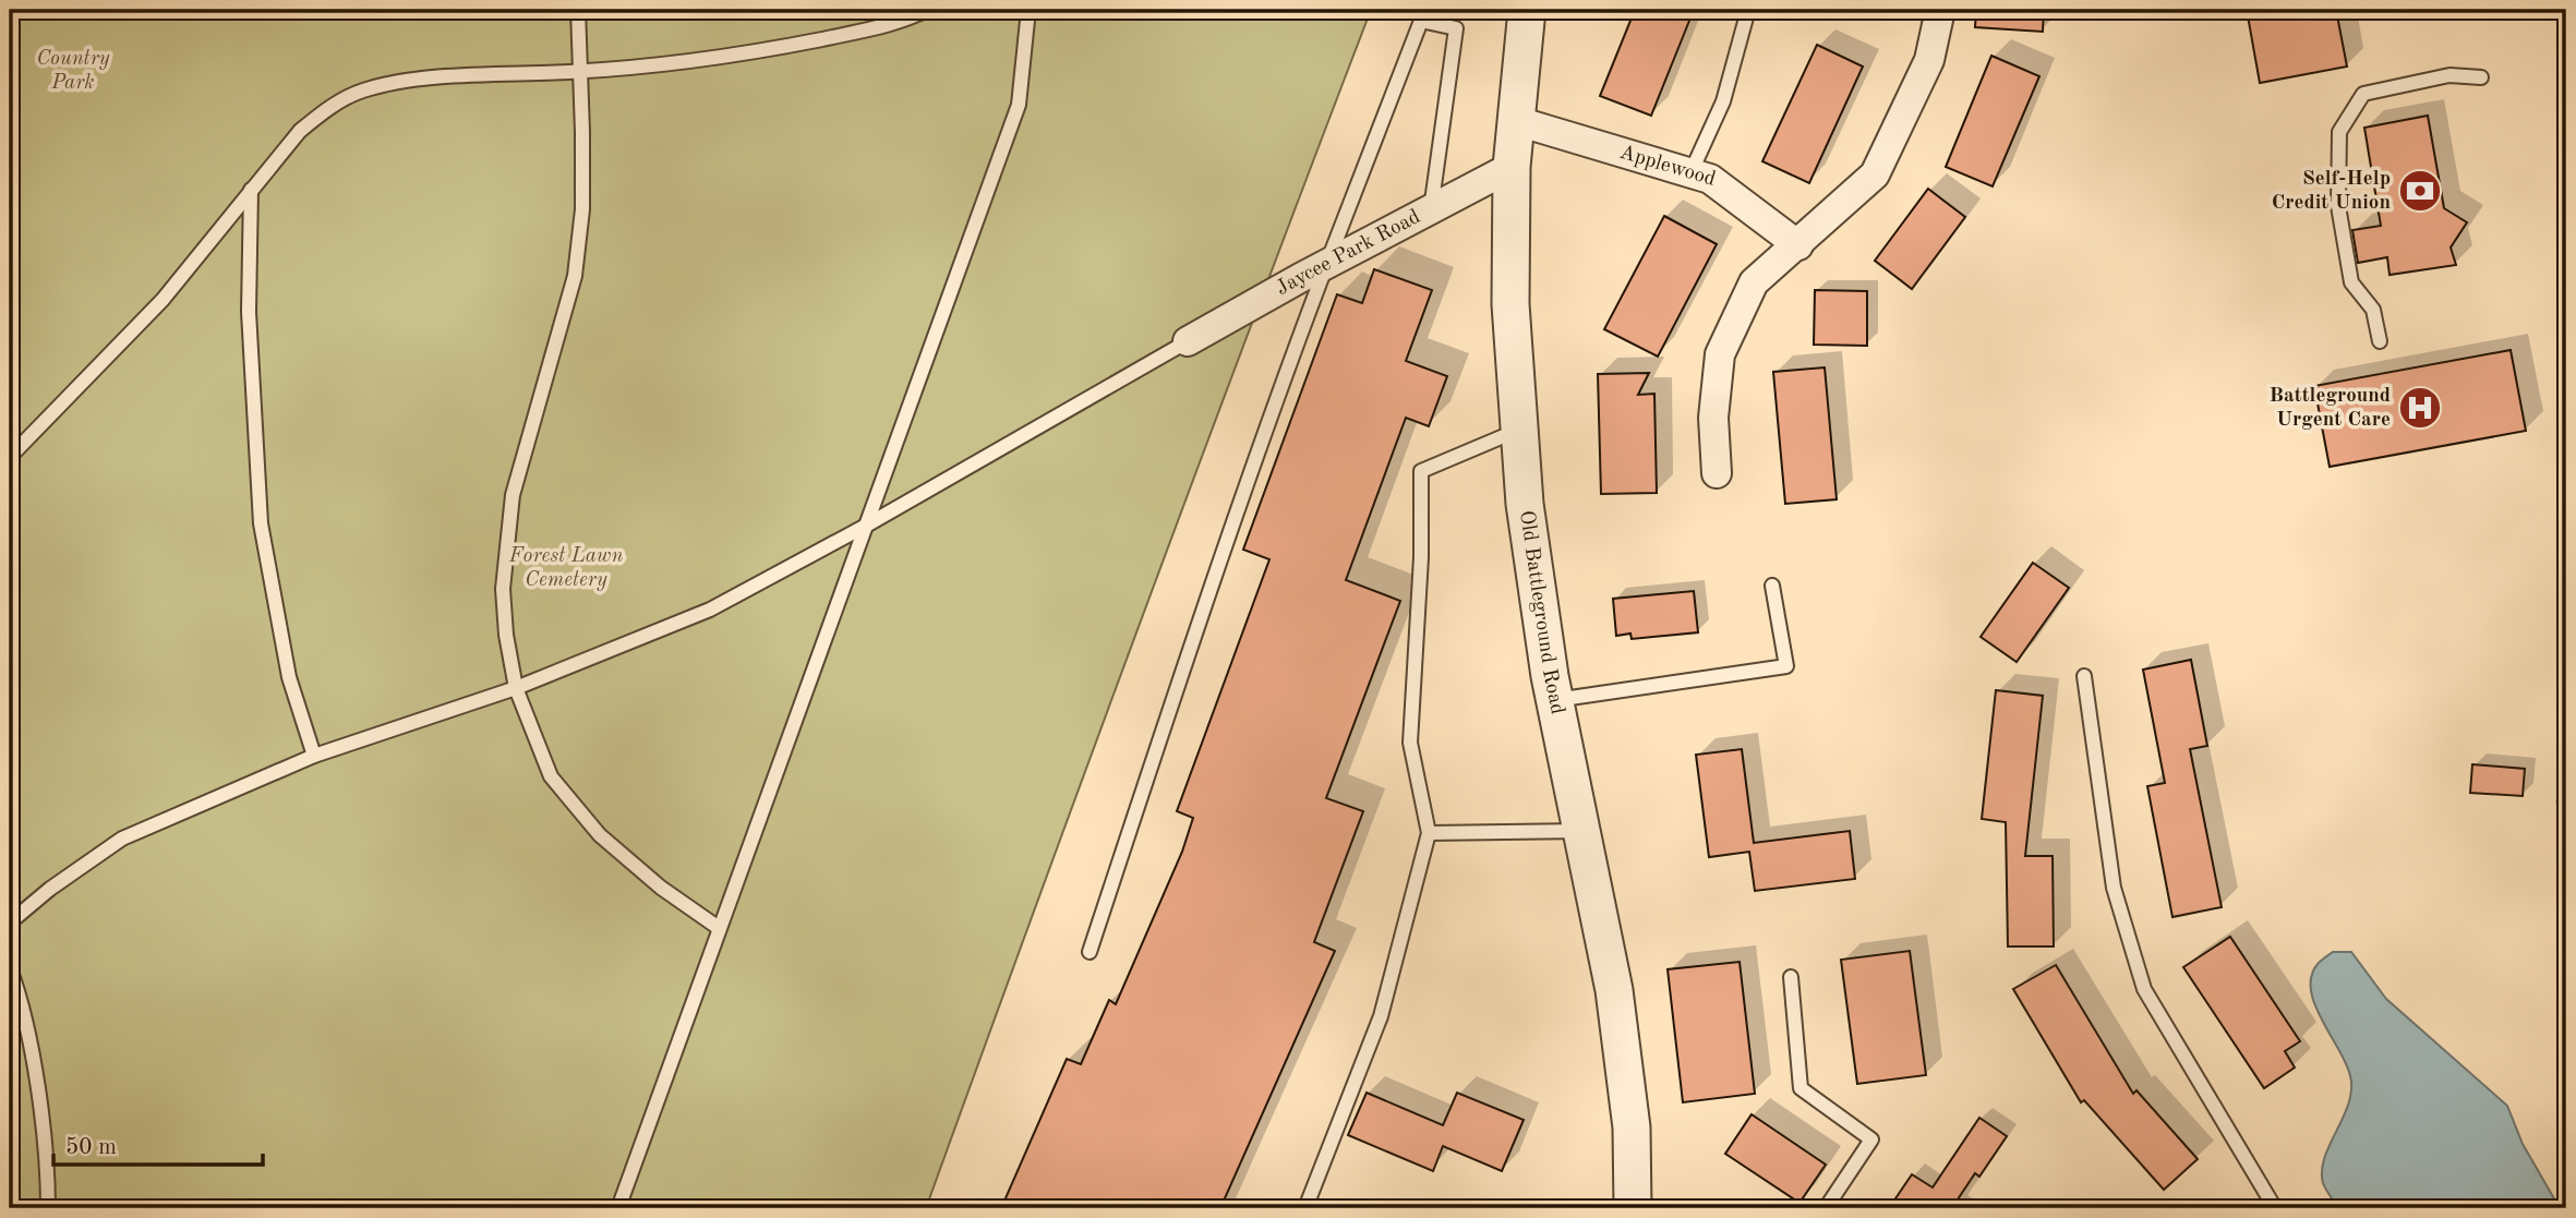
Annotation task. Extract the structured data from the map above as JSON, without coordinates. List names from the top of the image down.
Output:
{
  "streets": {
    "street": ["Applewood", "Jaycee Park Road", "Old Battleground Road"]
  },
  "crossings": [
    ["Applewood", "Old Battleground Road"],
    ["Jaycee Park Road", "Old Battleground Road"]
  ],
  "parks": ["Country Park", "Forest Lawn Cemetery"],
  "places": {
    "bank": ["Self-Help Credit Union"],
    "hospital": ["Battleground Urgent Care"]
  },
  "scale_bar": "50 m"
}
